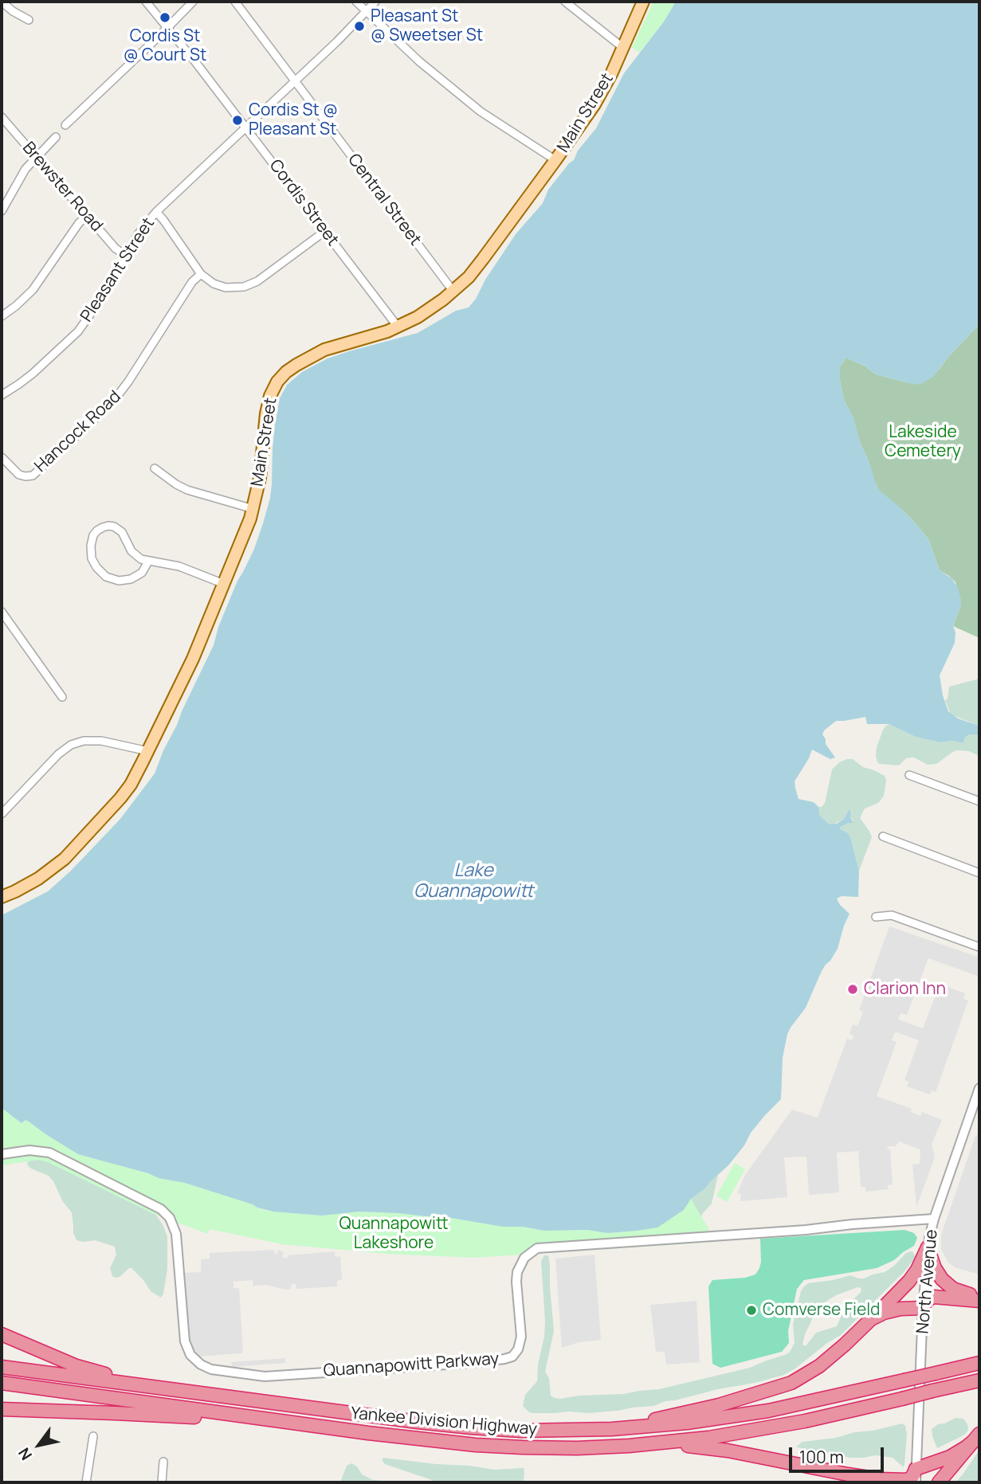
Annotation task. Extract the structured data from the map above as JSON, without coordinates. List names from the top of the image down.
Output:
{
  "streets": {
    "highway": ["Yankee Division Highway"],
    "main road": ["Main Street"],
    "street": [
      "Brewster Road",
      "Central Street",
      "Cordis Street",
      "Pleasant Street",
      "Hancock Road",
      "North Avenue",
      "Quannapowitt Parkway"
    ]
  },
  "crossings": [
    ["Main Street", "Central Street"],
    ["Main Street", "Cordis Street"],
    ["Brewster Road", "Pleasant Street"],
    ["Central Street", "Pleasant Street"],
    ["Cordis Street", "Pleasant Street"],
    ["North Avenue", "Quannapowitt Parkway"]
  ],
  "water": ["Lake Quannapowitt"],
  "parks": ["Lakeside Cemetery", "Quannapowitt Lakeshore"],
  "places": [
    "Cordis St @ Court St",
    "Pleasant St @ Sweetser St",
    "Cordis St @ Pleasant St",
    "Clarion Inn",
    "Comverse Field"
  ],
  "scale_bar": "100 m",
  "north": "bottom left"
}
